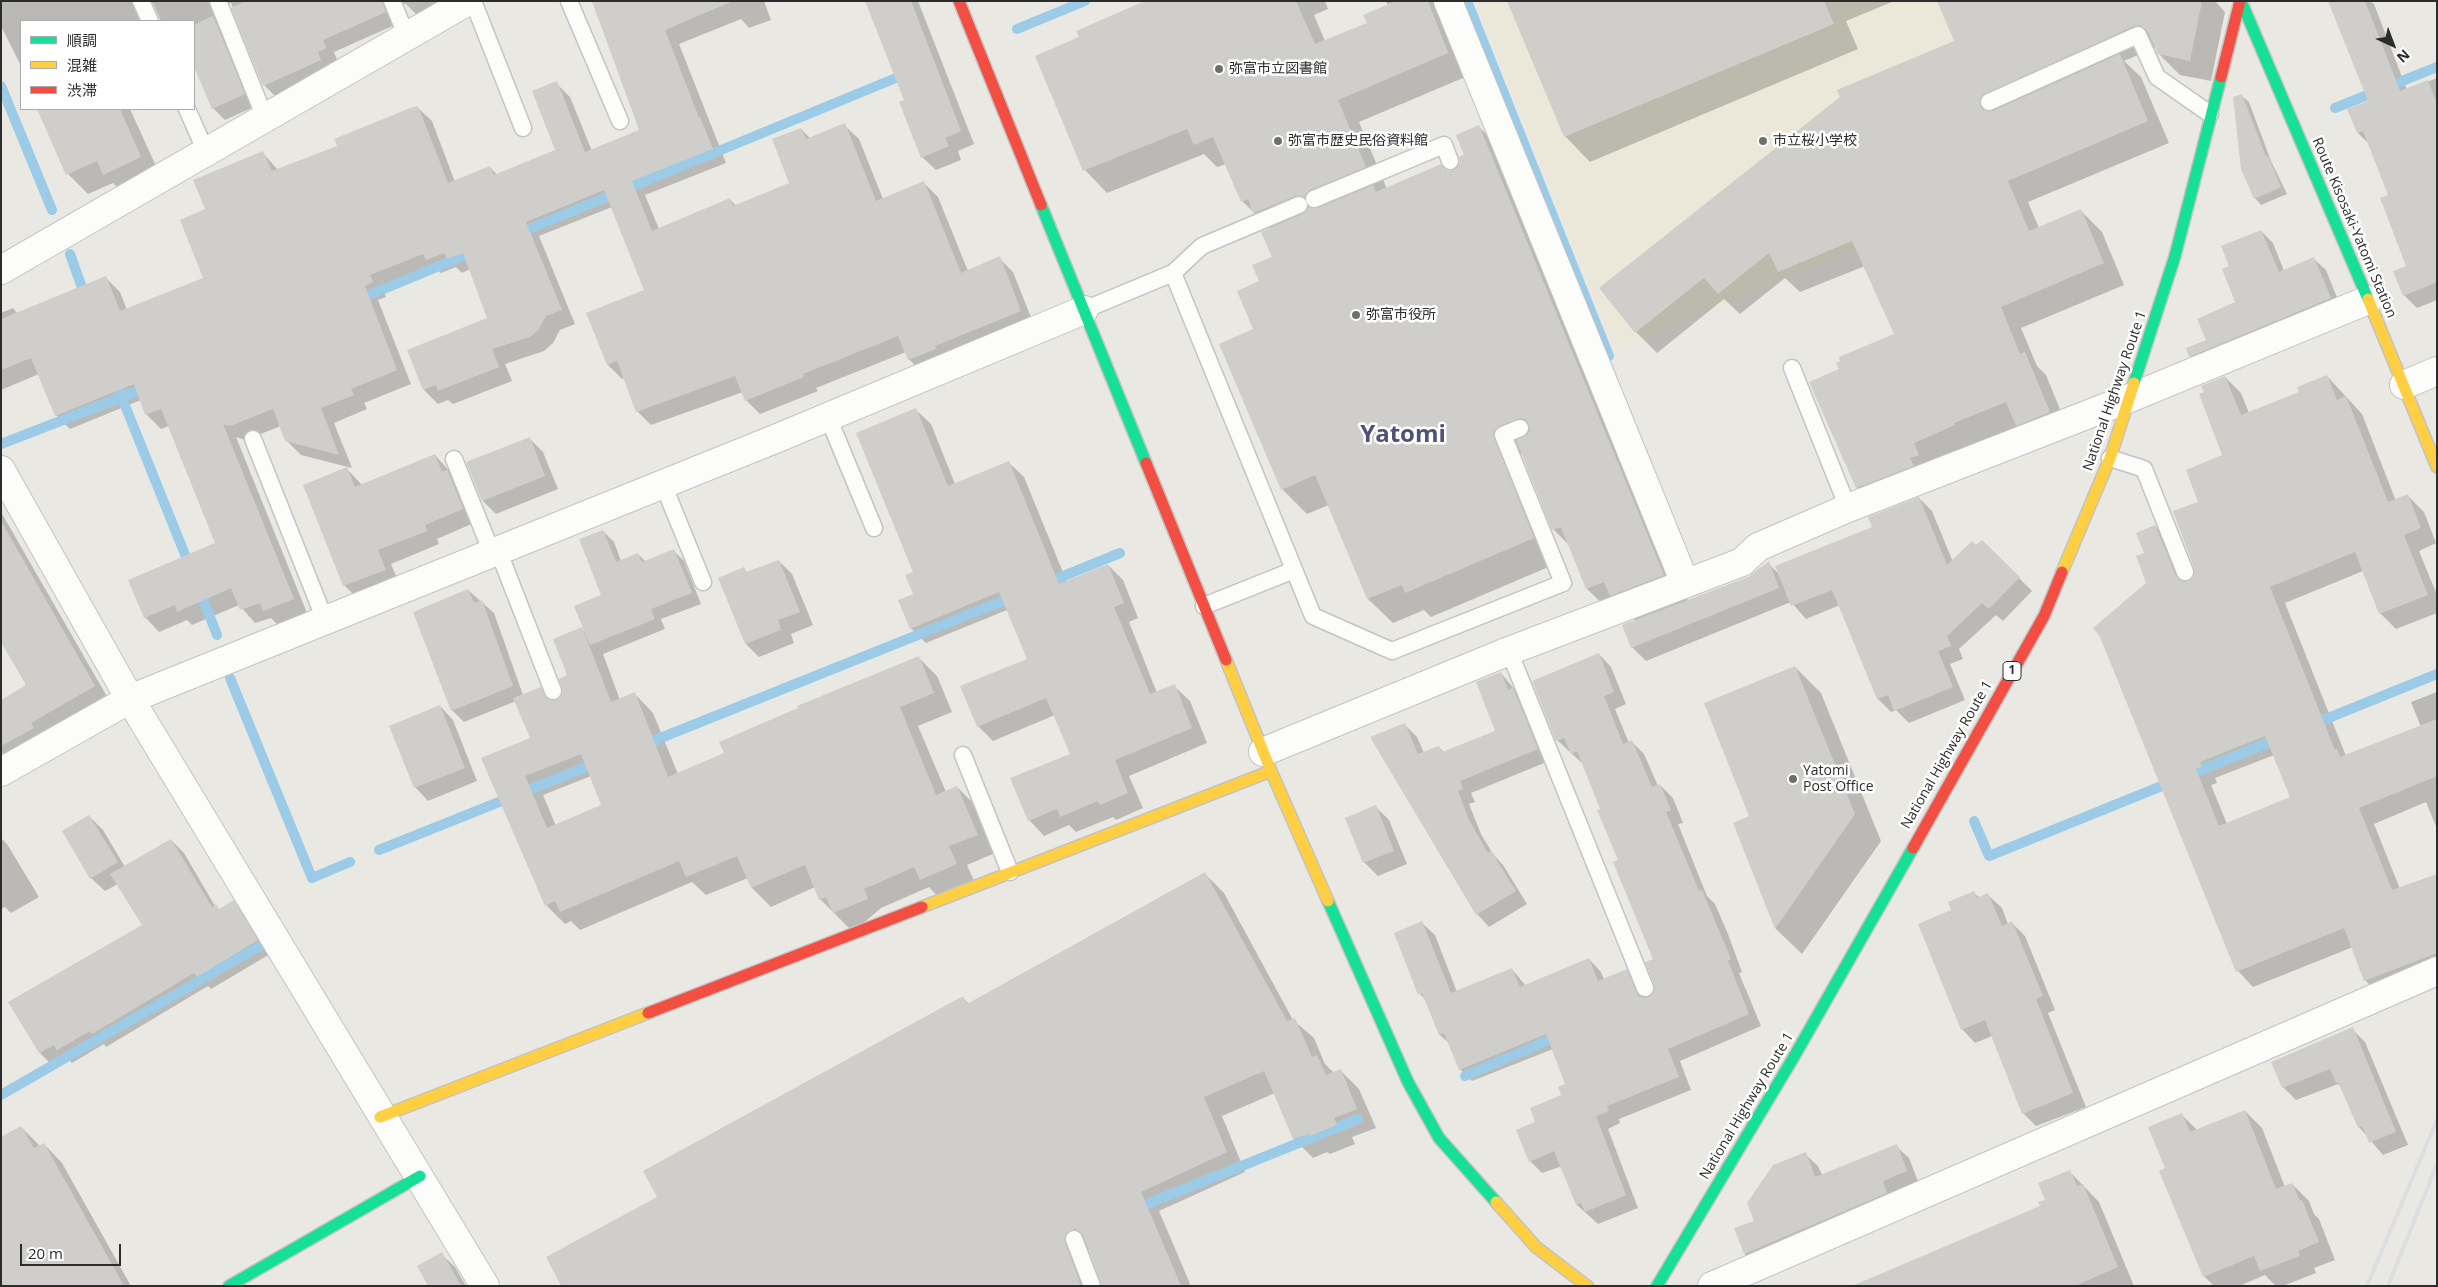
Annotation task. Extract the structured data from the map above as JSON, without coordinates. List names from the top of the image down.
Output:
{
  "streets": {
    "main road": ["Route Kisosaki-Yatomi Station", "National Highway Route 1", "1"]
  },
  "crossings": [
    ["Route Kisosaki-Yatomi Station", "National Highway Route 1"]
  ],
  "districts": ["Yatomi"],
  "places": [
    "弥富市立図書館",
    "弥富市歴史民俗資料館",
    "市立桜小学校",
    "弥富市役所",
    "Yatomi Post Office"
  ],
  "legend": ["順調", "混雑", "渋滞"],
  "scale_bar": "20 m",
  "north": "bottom right"
}
